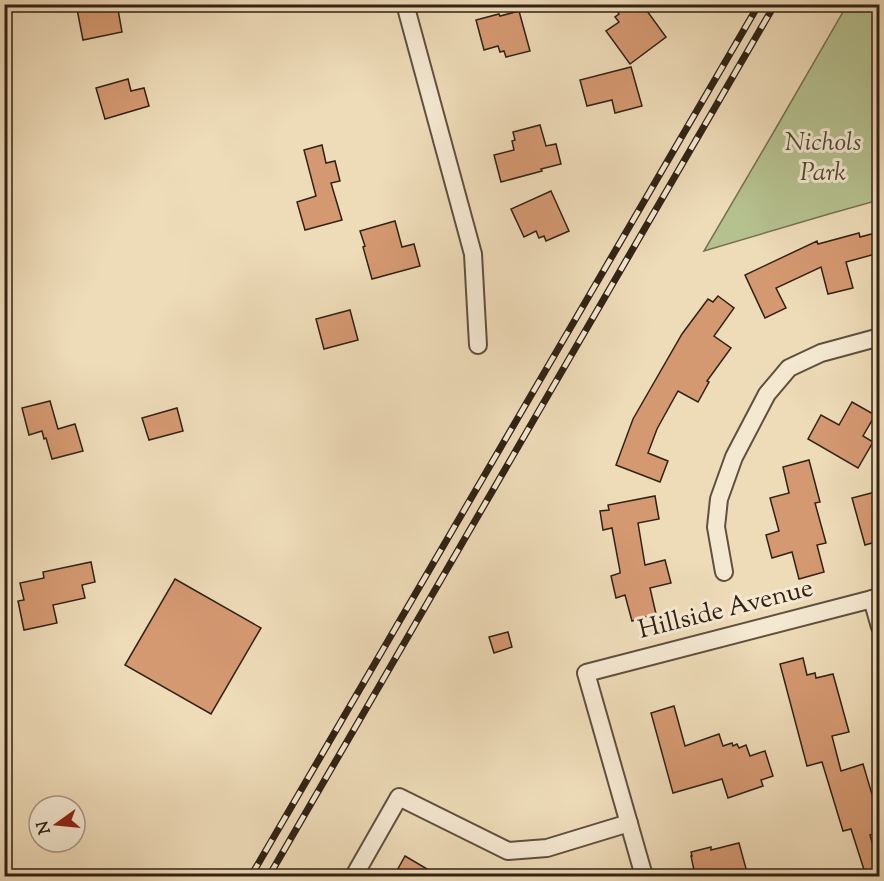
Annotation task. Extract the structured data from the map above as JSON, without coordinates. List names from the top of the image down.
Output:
{
  "streets": {
    "street": ["Hillside Avenue"]
  },
  "parks": ["Nichols Park"],
  "north": "left"
}
